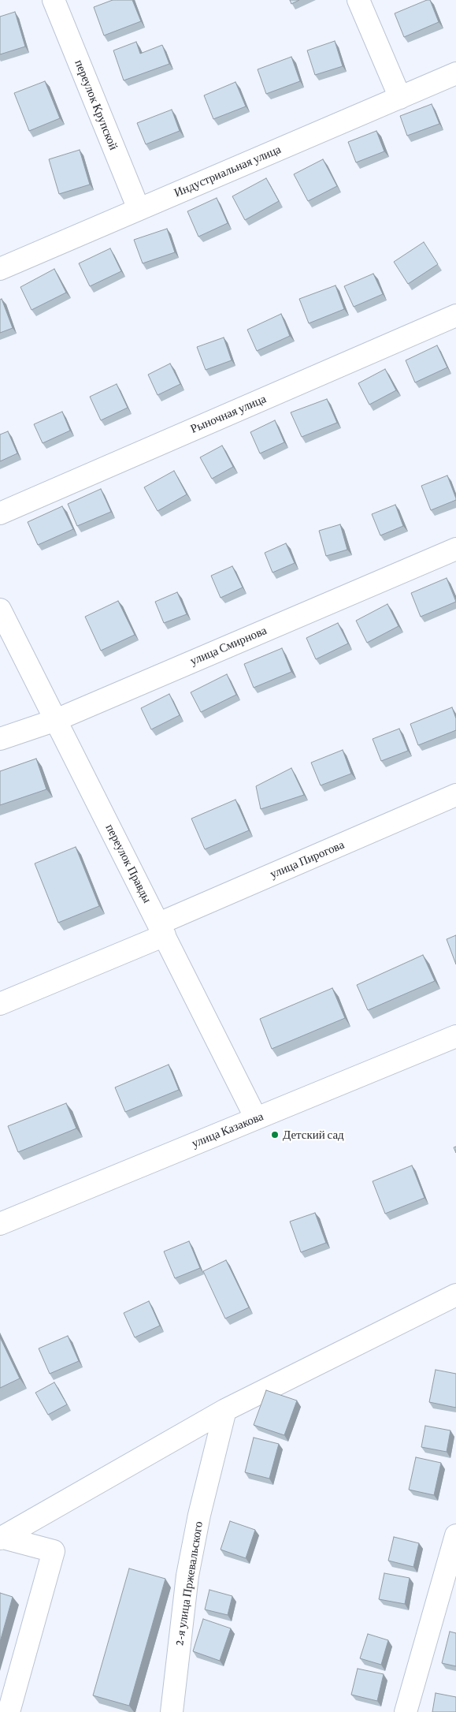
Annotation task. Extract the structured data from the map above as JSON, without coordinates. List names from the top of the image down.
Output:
{
  "streets": {
    "street": [
      "переулок Крупской",
      "Индустриальная улица",
      "Рыночная улица",
      "улица Смирнова",
      "улица Пирогова",
      "переулок Правды",
      "улица Казакова",
      "2-я улица Пржевальского"
    ]
  },
  "crossings": [
    ["переулок Крупской", "Индустриальная улица"],
    ["улица Смирнова", "переулок Правды"],
    ["улица Пирогова", "переулок Правды"],
    ["переулок Правды", "улица Казакова"]
  ],
  "places": ["Детский сад"]
}
